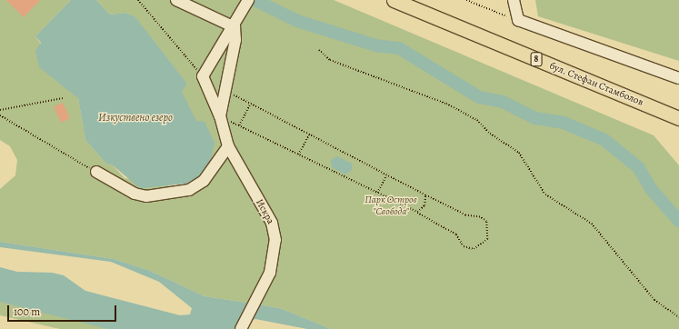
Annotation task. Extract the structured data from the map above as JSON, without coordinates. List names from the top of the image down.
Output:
{
  "streets": {
    "main road": ["8", "бул. Стефан Стамболов"],
    "street": ["Искра"]
  },
  "water": ["Изкуствено езеро"],
  "parks": ["Парк Остров \"Свобода\""],
  "scale_bar": "100 m"
}
